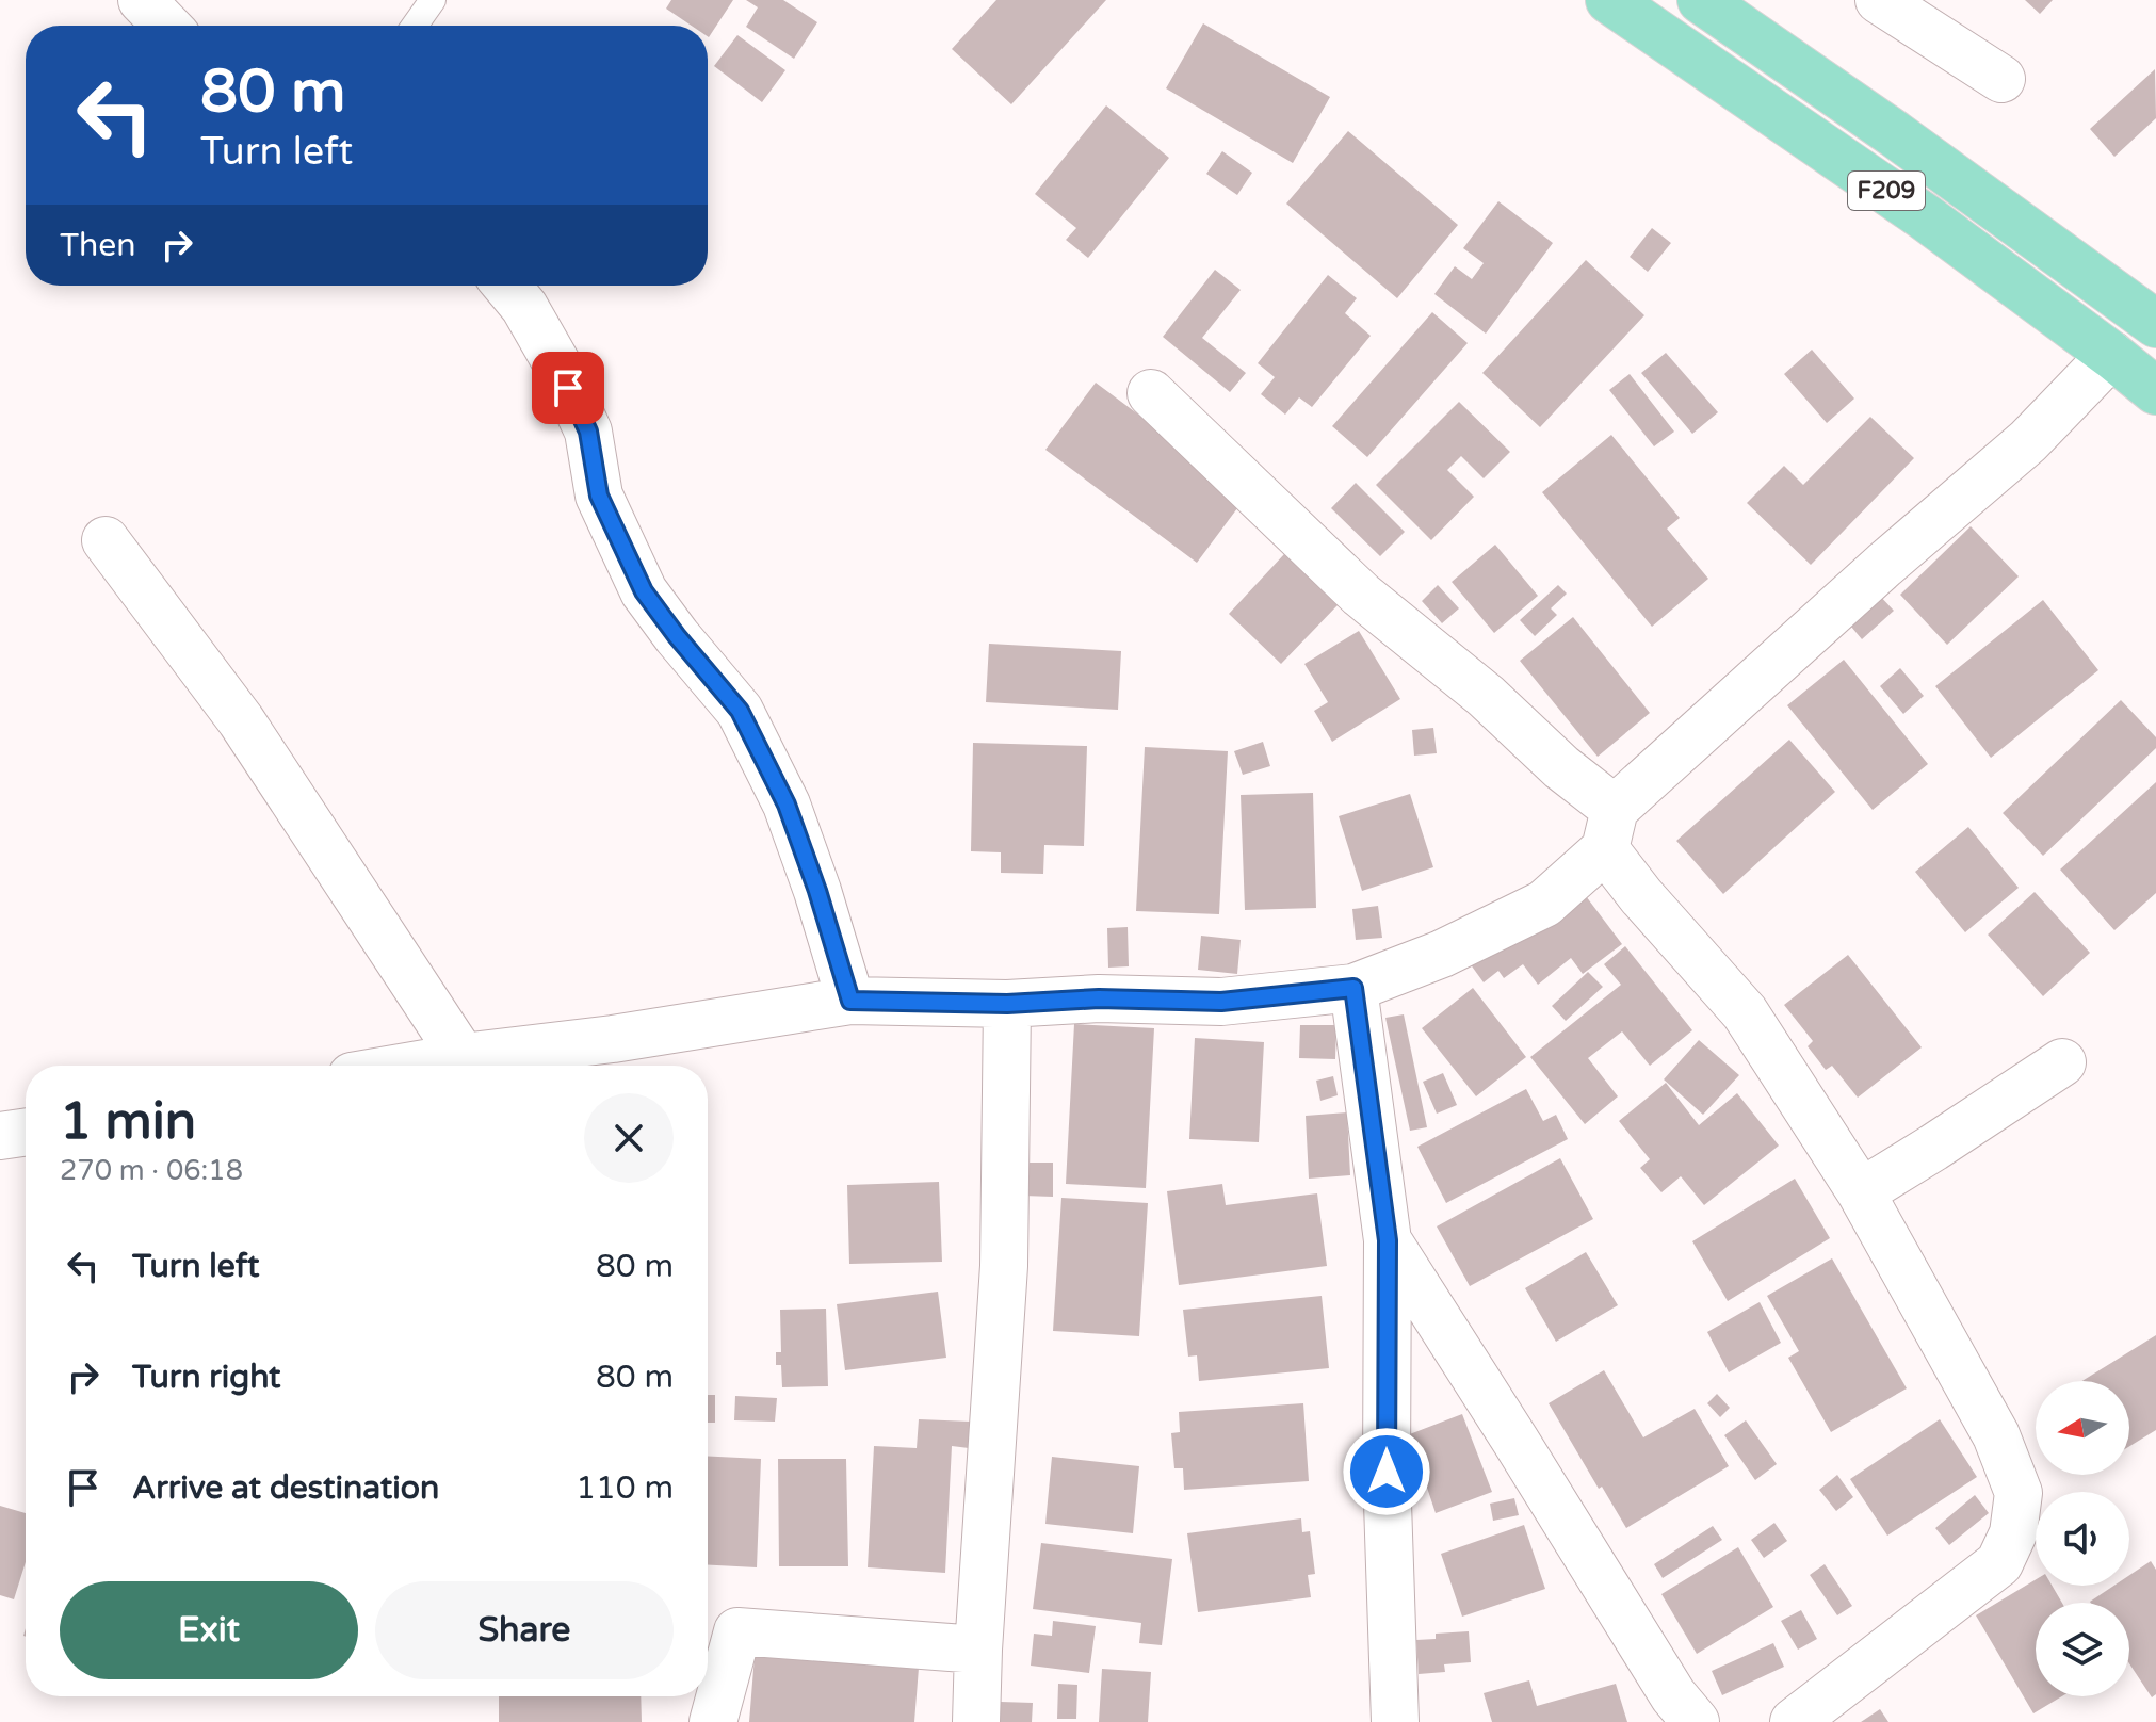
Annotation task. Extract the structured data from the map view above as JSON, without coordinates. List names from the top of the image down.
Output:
{
  "streets": {
    "main road": ["F209"]
  },
  "north": "left",
  "page": {
    "turn": ["80 m", "Turn left"],
    "then": "Then",
    "heading": ["1 min", "270 m · 06:18"],
    "list": [
      {
        "name": "Turn left",
        "value": "80 m"
      },
      {
        "name": "Turn right",
        "value": "80 m"
      },
      {
        "name": "Arrive at destination",
        "value": "110 m"
      }
    ],
    "buttons": ["Exit", "Share"]
  }
}
